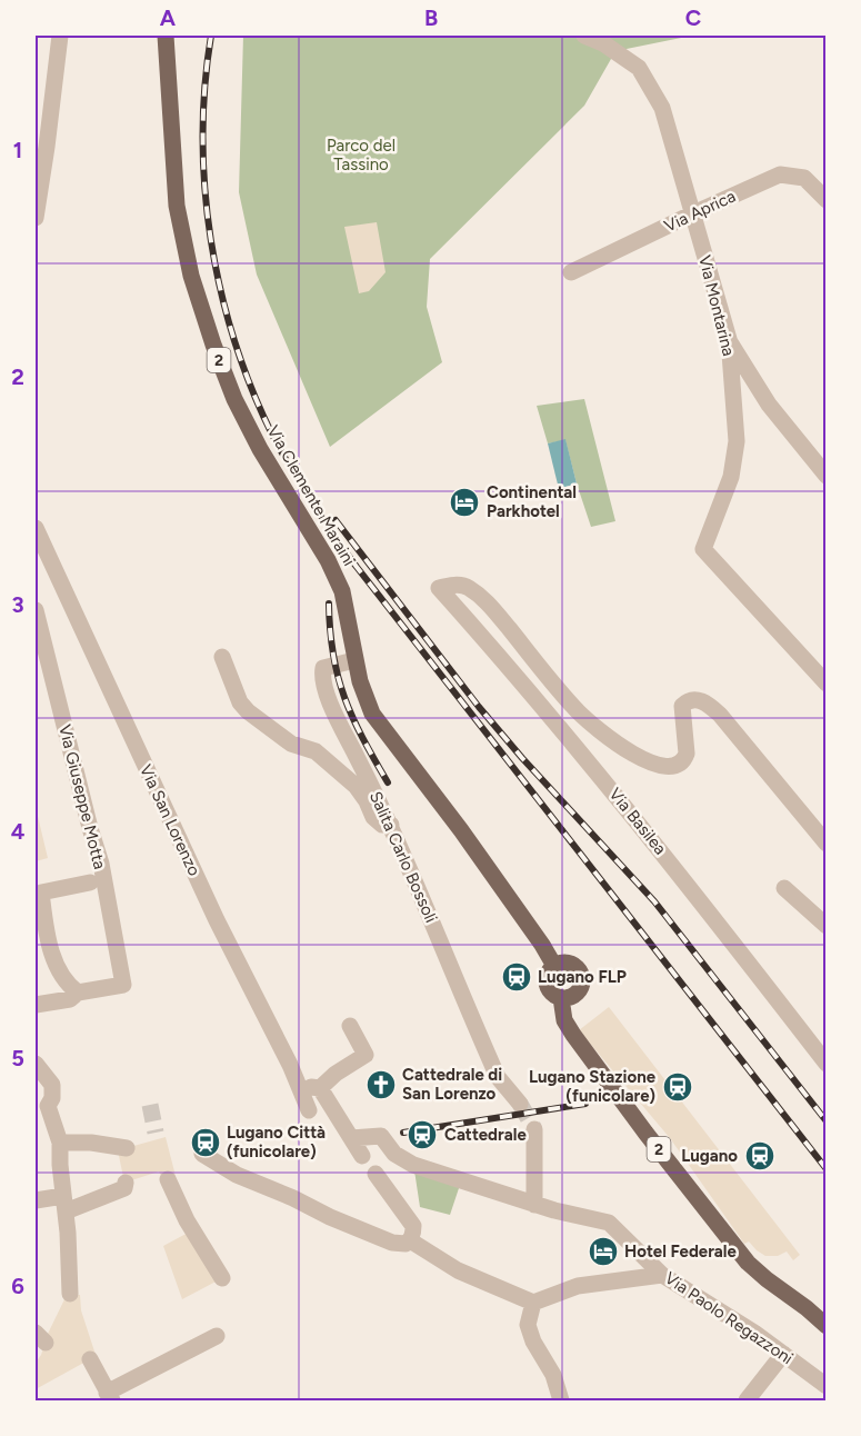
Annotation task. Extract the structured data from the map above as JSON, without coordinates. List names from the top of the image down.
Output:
{
  "streets": {
    "main road": ["2", "Via Clemente Maraini"],
    "street": [
      "Via Aprica",
      "Via Montarina",
      "Via Giuseppe Motta",
      "Via San Lorenzo",
      "Via Basilea",
      "Salita Carlo Bossoli",
      "Via Paolo Regazzoni"
    ]
  },
  "crossings": [
    ["Via Aprica", "Via Montarina"],
    ["2", "Via Clemente Maraini"],
    ["Via Clemente Maraini", "Salita Carlo Bossoli"]
  ],
  "parks": ["Parco del Tassino"],
  "places": {
    "hotel": ["Continental Parkhotel", "Hotel Federale"],
    "station": [
      "Lugano FLP",
      "Lugano Stazione (funicolare)",
      "Cattedrale",
      "Lugano Città (funicolare)",
      "Lugano"
    ],
    "church": ["Cattedrale di San Lorenzo"]
  },
  "grid": {
    "columns": ["A", "B", "C"],
    "rows": [
      "1",
      "2",
      "3",
      "4",
      "5",
      "6"
    ]
  }
}
